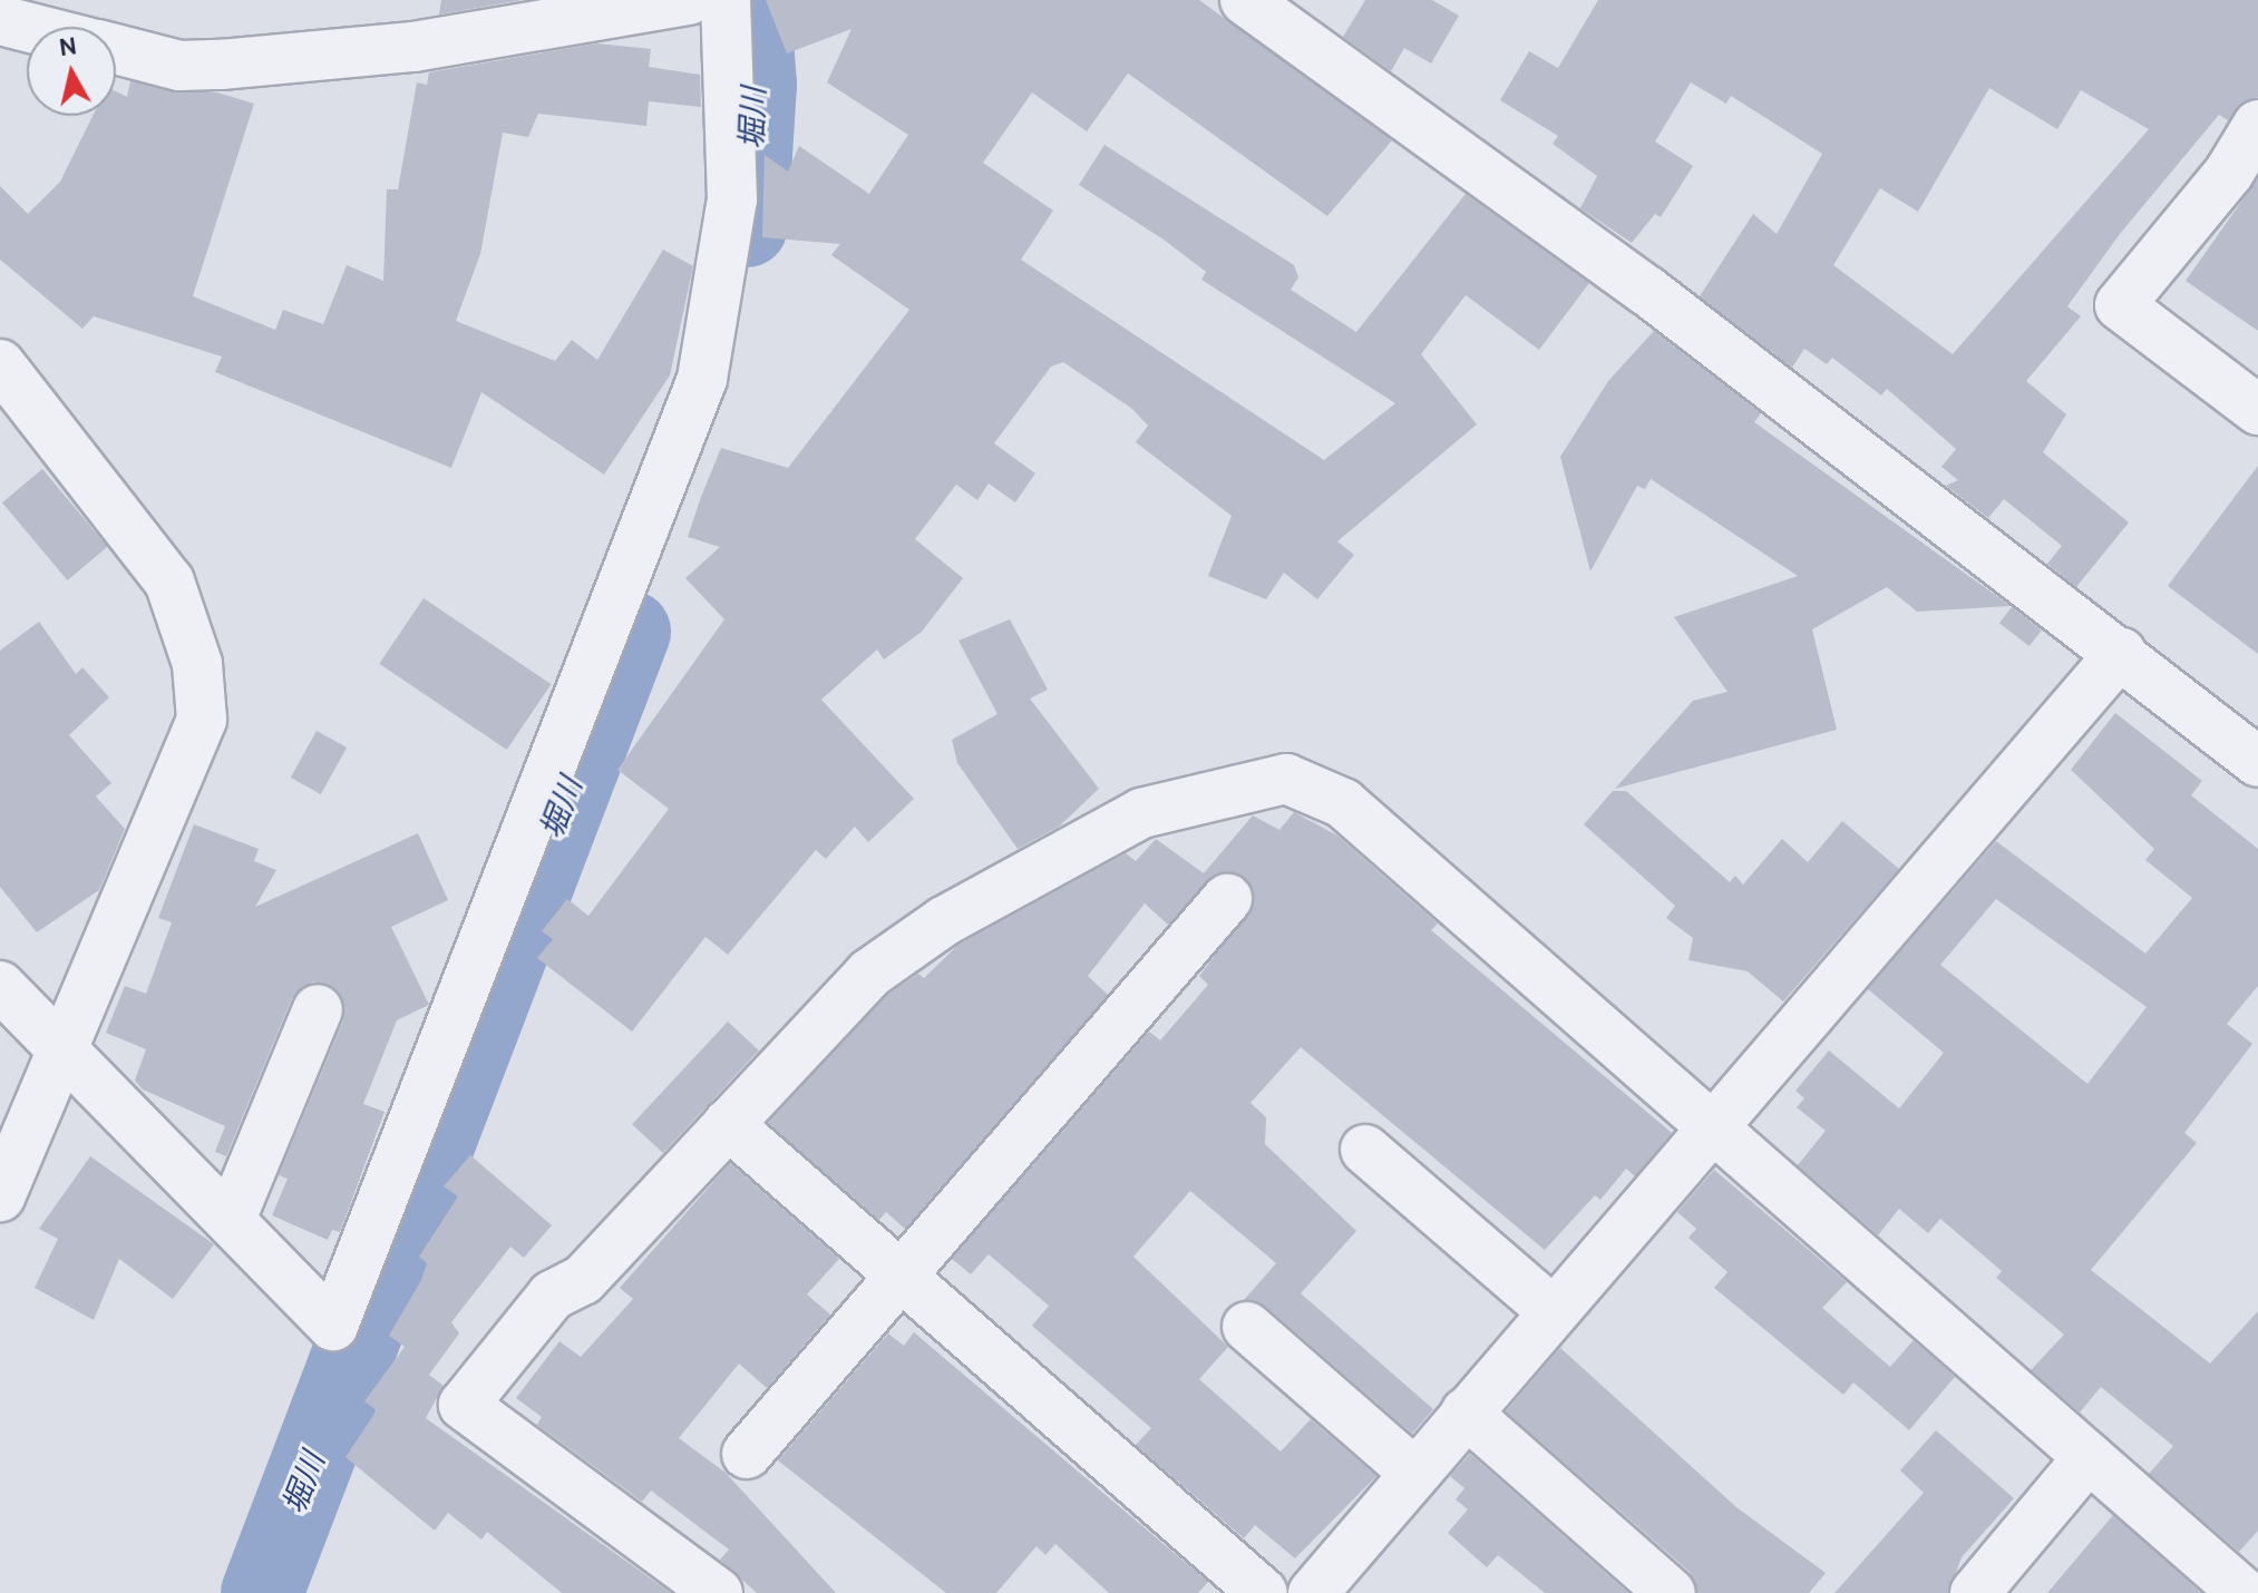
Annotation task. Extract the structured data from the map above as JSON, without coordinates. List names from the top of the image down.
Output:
{
  "water": ["堀川"],
  "north": "top"
}
